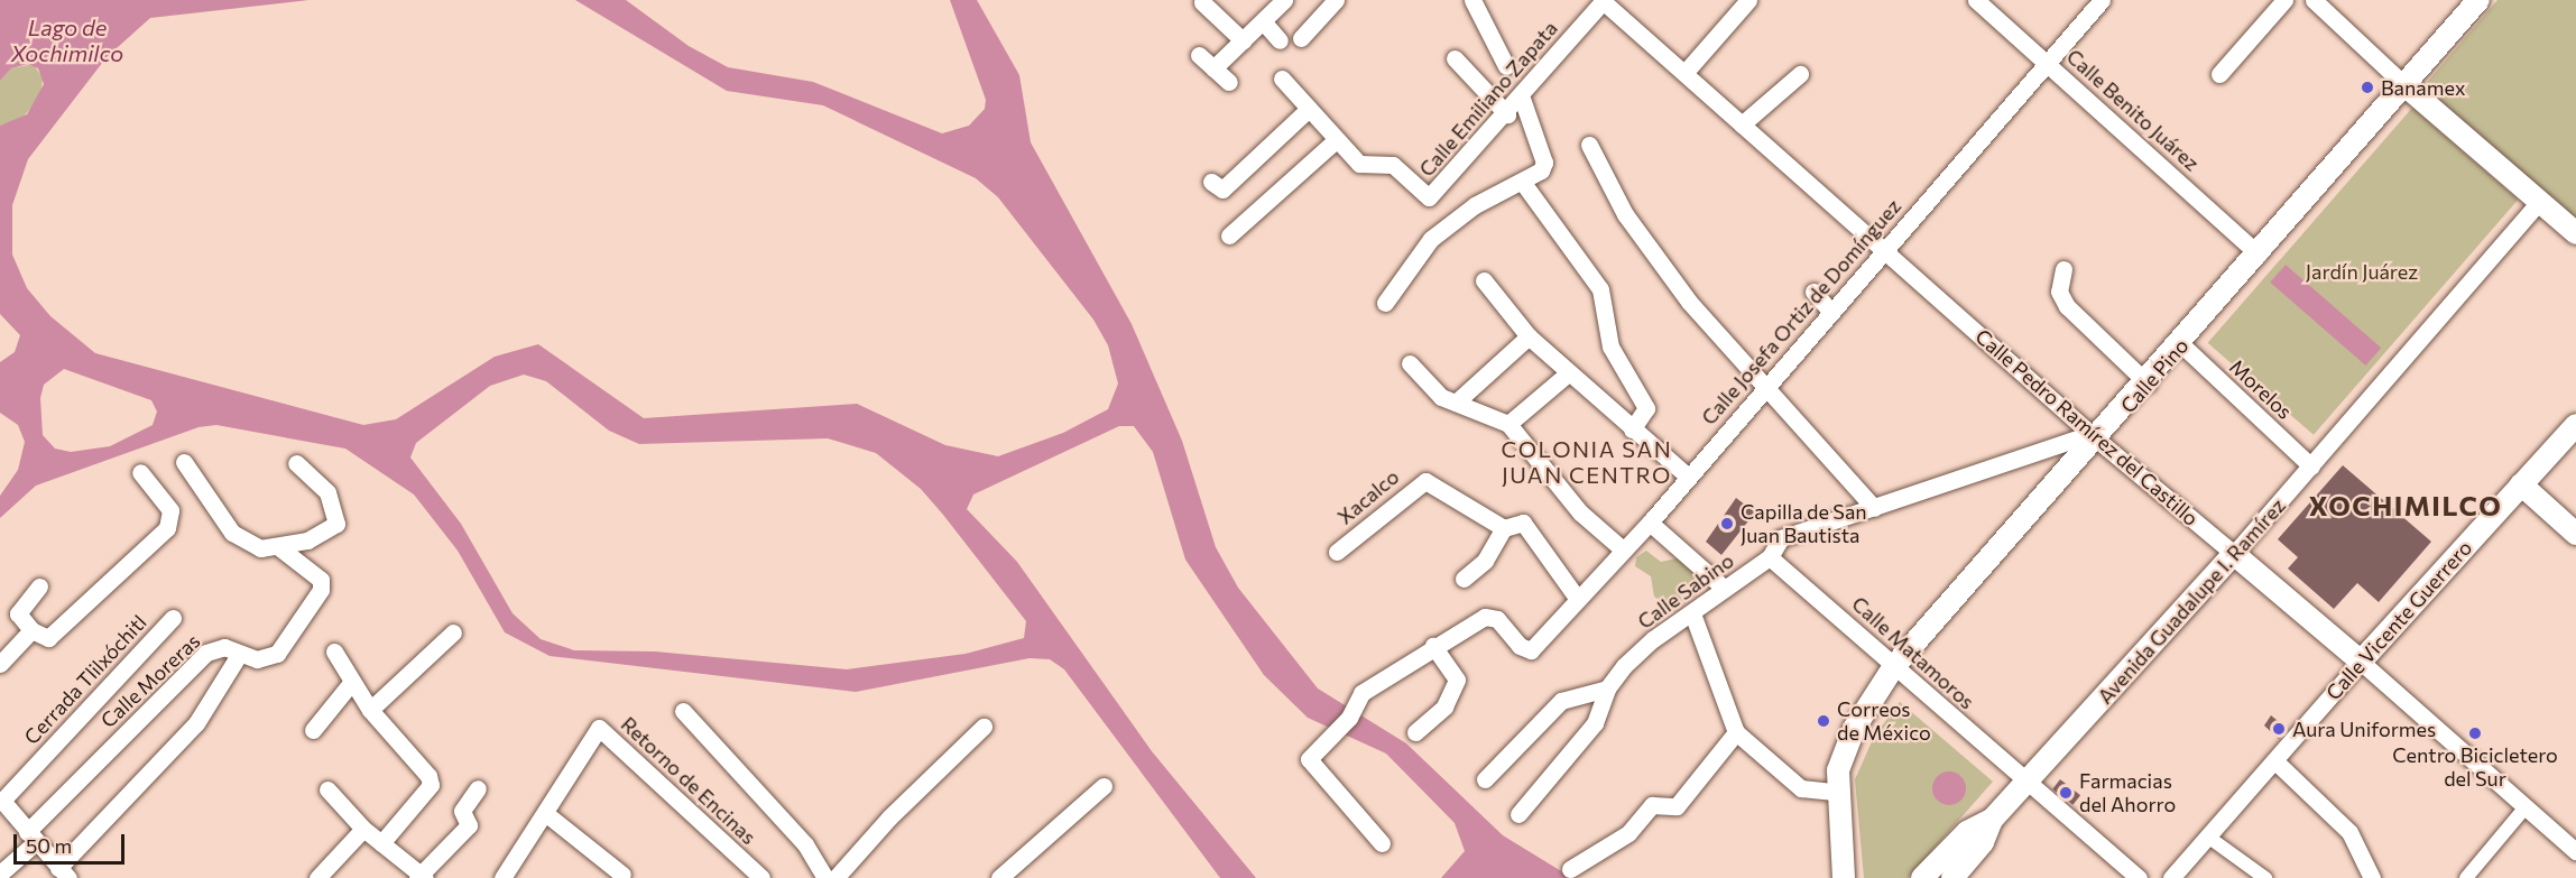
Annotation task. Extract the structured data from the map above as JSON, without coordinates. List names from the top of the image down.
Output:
{
  "streets": {
    "street": [
      "Calle Emiliano Zapata",
      "Calle Benito Juárez",
      "Calle Josefa Ortiz de Domínguez",
      "Calle Pino",
      "Morelos",
      "Calle Pedro Ramírez del Castillo",
      "Xacalco",
      "Calle Sabino",
      "Avenida Guadalupe I. Ramírez",
      "Calle Vicente Guerrero",
      "Calle Matamoros",
      "Cerrada Tlilxóchitl",
      "Calle Moreras",
      "Retorno de Encinas"
    ]
  },
  "crossings": [
    ["Calle Emiliano Zapata", "Calle Pedro Ramírez del Castillo"],
    ["Calle Benito Juárez", "Calle Josefa Ortiz de Domínguez"],
    ["Calle Benito Juárez", "Calle Pino"],
    ["Calle Josefa Ortiz de Domínguez", "Calle Pedro Ramírez del Castillo"],
    ["Calle Josefa Ortiz de Domínguez", "Xacalco"],
    ["Calle Pino", "Morelos"],
    ["Calle Pino", "Calle Pedro Ramírez del Castillo"],
    ["Calle Pino", "Calle Sabino"],
    ["Calle Pino", "Calle Matamoros"],
    ["Morelos", "Avenida Guadalupe I. Ramírez"],
    ["Calle Pedro Ramírez del Castillo", "Calle Sabino"],
    ["Calle Pedro Ramírez del Castillo", "Avenida Guadalupe I. Ramírez"],
    ["Calle Pedro Ramírez del Castillo", "Calle Vicente Guerrero"],
    ["Calle Sabino", "Calle Matamoros"],
    ["Avenida Guadalupe I. Ramírez", "Calle Matamoros"],
    ["Cerrada Tlilxóchitl", "Calle Moreras"]
  ],
  "districts": ["COLONIA SAN JUAN CENTRO", "XOCHIMILCO"],
  "water": ["Lago de Xochimilco"],
  "parks": ["Jardín Juárez"],
  "places": [
    "Banamex",
    "Capilla de San Juan Bautista",
    "Correos de México",
    "Aura Uniformes",
    "Centro Bicicletero del Sur",
    "Farmacias del Ahorro"
  ],
  "scale_bar": "50 m"
}
